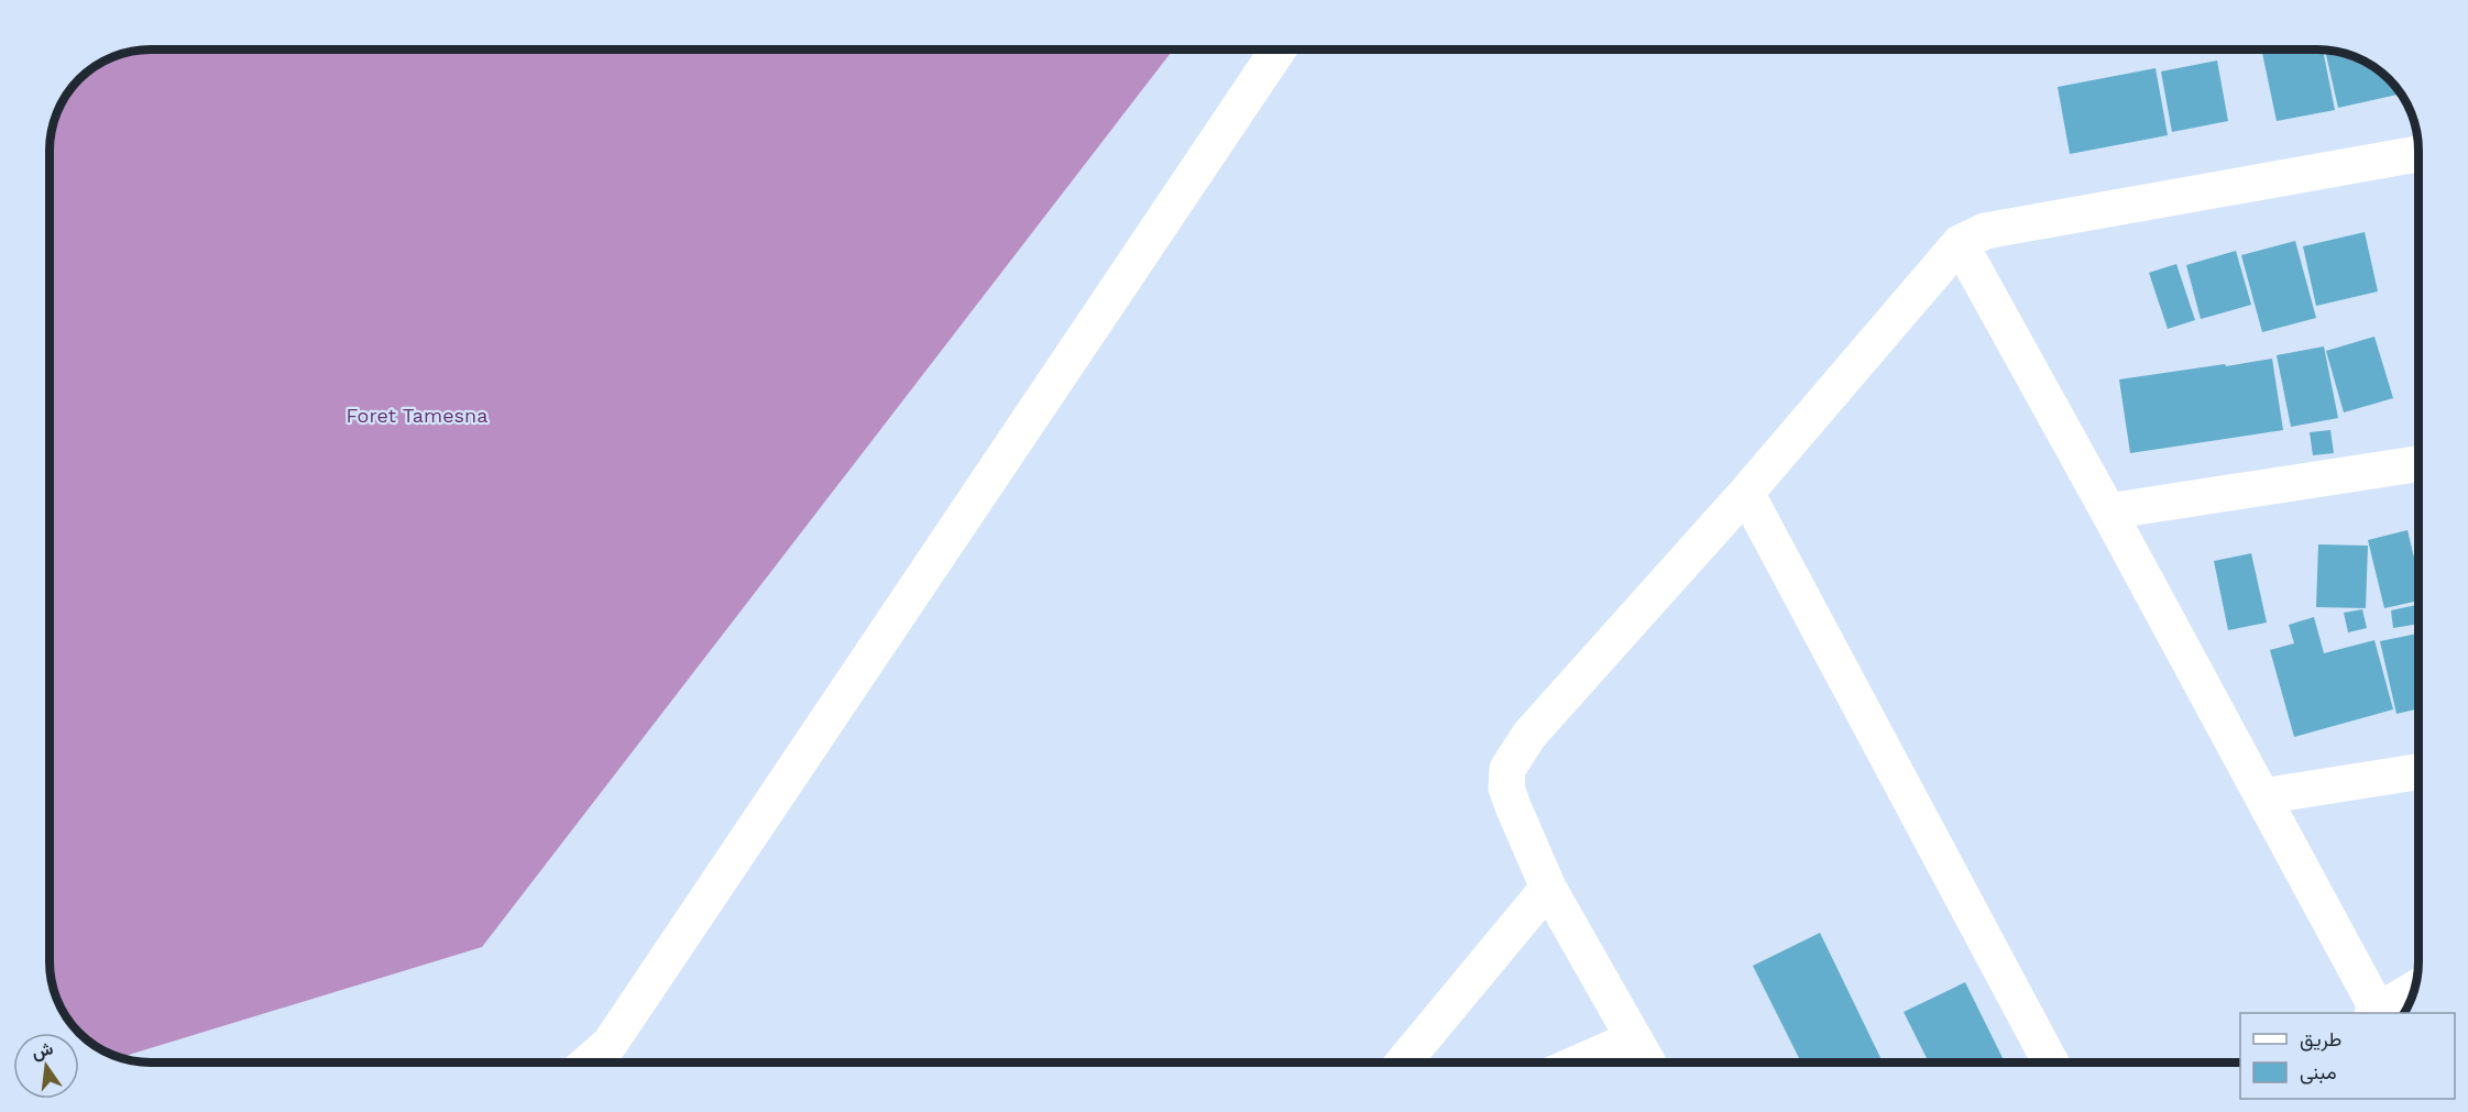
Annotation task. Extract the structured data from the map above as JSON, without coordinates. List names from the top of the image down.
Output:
{
  "parks": ["Foret Tamesna"],
  "legend": ["طريق", "مبنى"],
  "north": "top"
}
